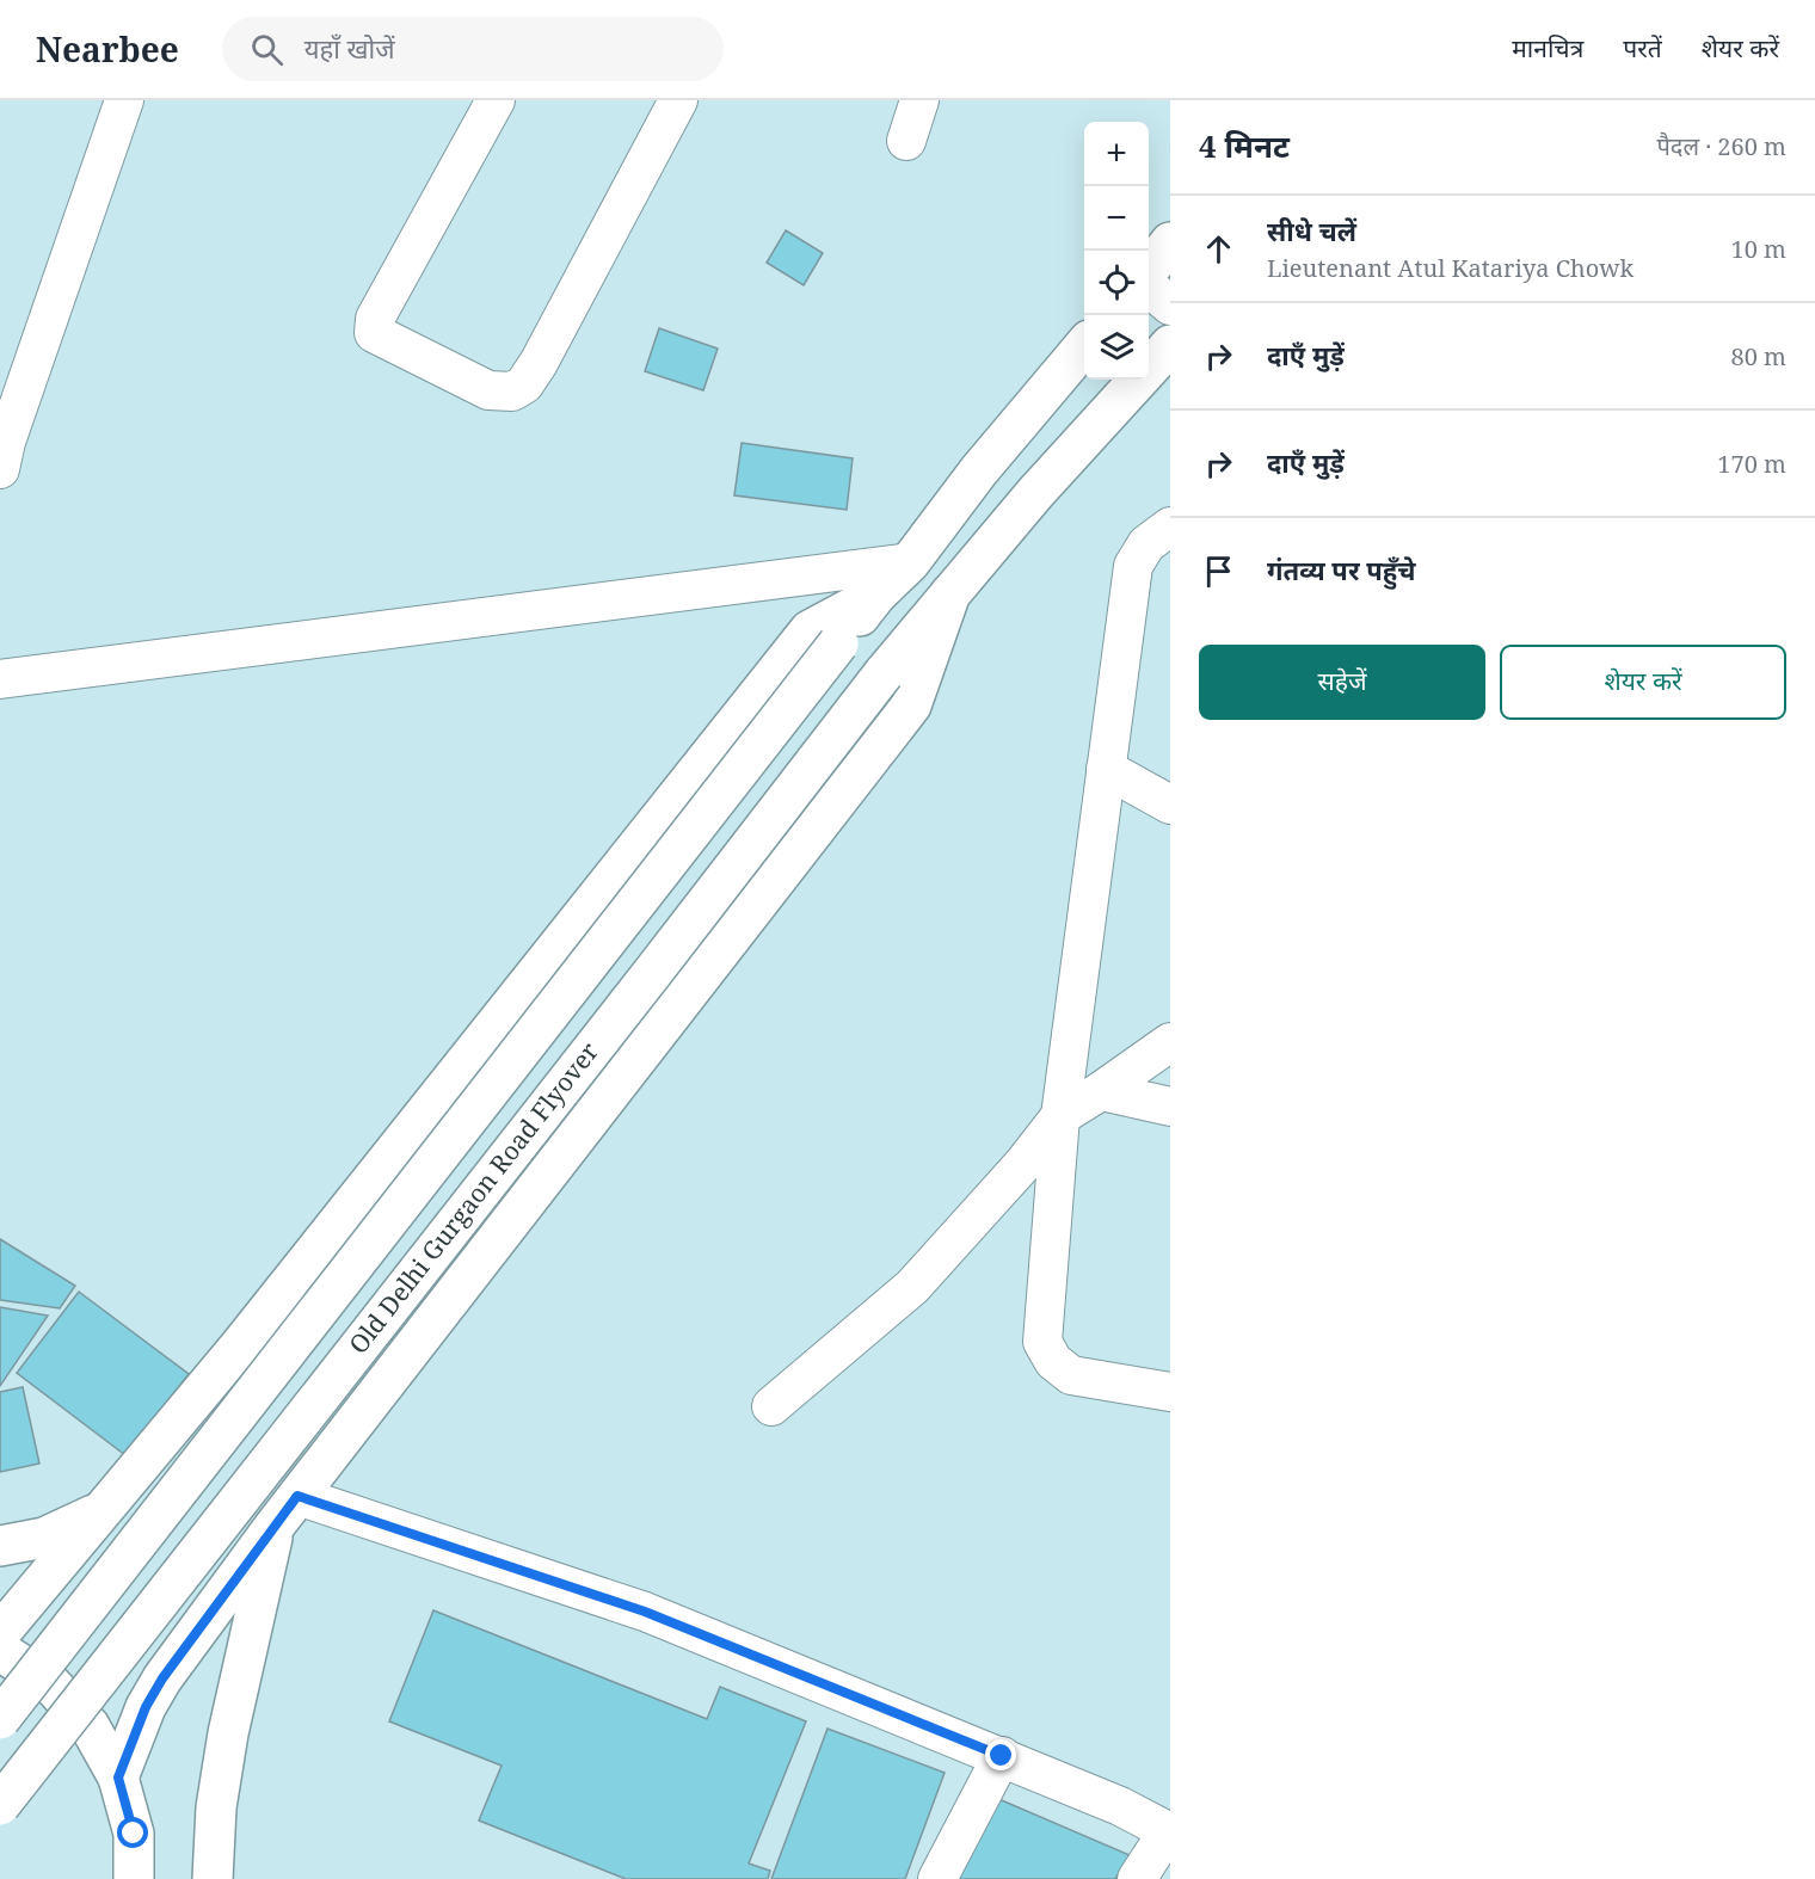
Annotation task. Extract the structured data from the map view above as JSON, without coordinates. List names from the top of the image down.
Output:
{
  "streets": {
    "main road": ["Old Delhi Gurgaon Road Flyover"]
  },
  "page": {
    "header": "Nearbee",
    "search": "यहाँ खोजें",
    "nav": ["मानचित्र", "परतें", "शेयर करें"],
    "heading": ["4 मिनट", "पैदल · 260 m"],
    "map_buttons": ["+", "−"],
    "list": [
      ["सीधे चलें", "Lieutenant Atul Katariya Chowk", "10 m"],
      ["दाएँ मुड़ें", "80 m"],
      ["दाएँ मुड़ें", "170 m"],
      "गंतव्य पर पहुँचे"
    ],
    "buttons": ["सहेजें", "शेयर करें"]
  }
}
